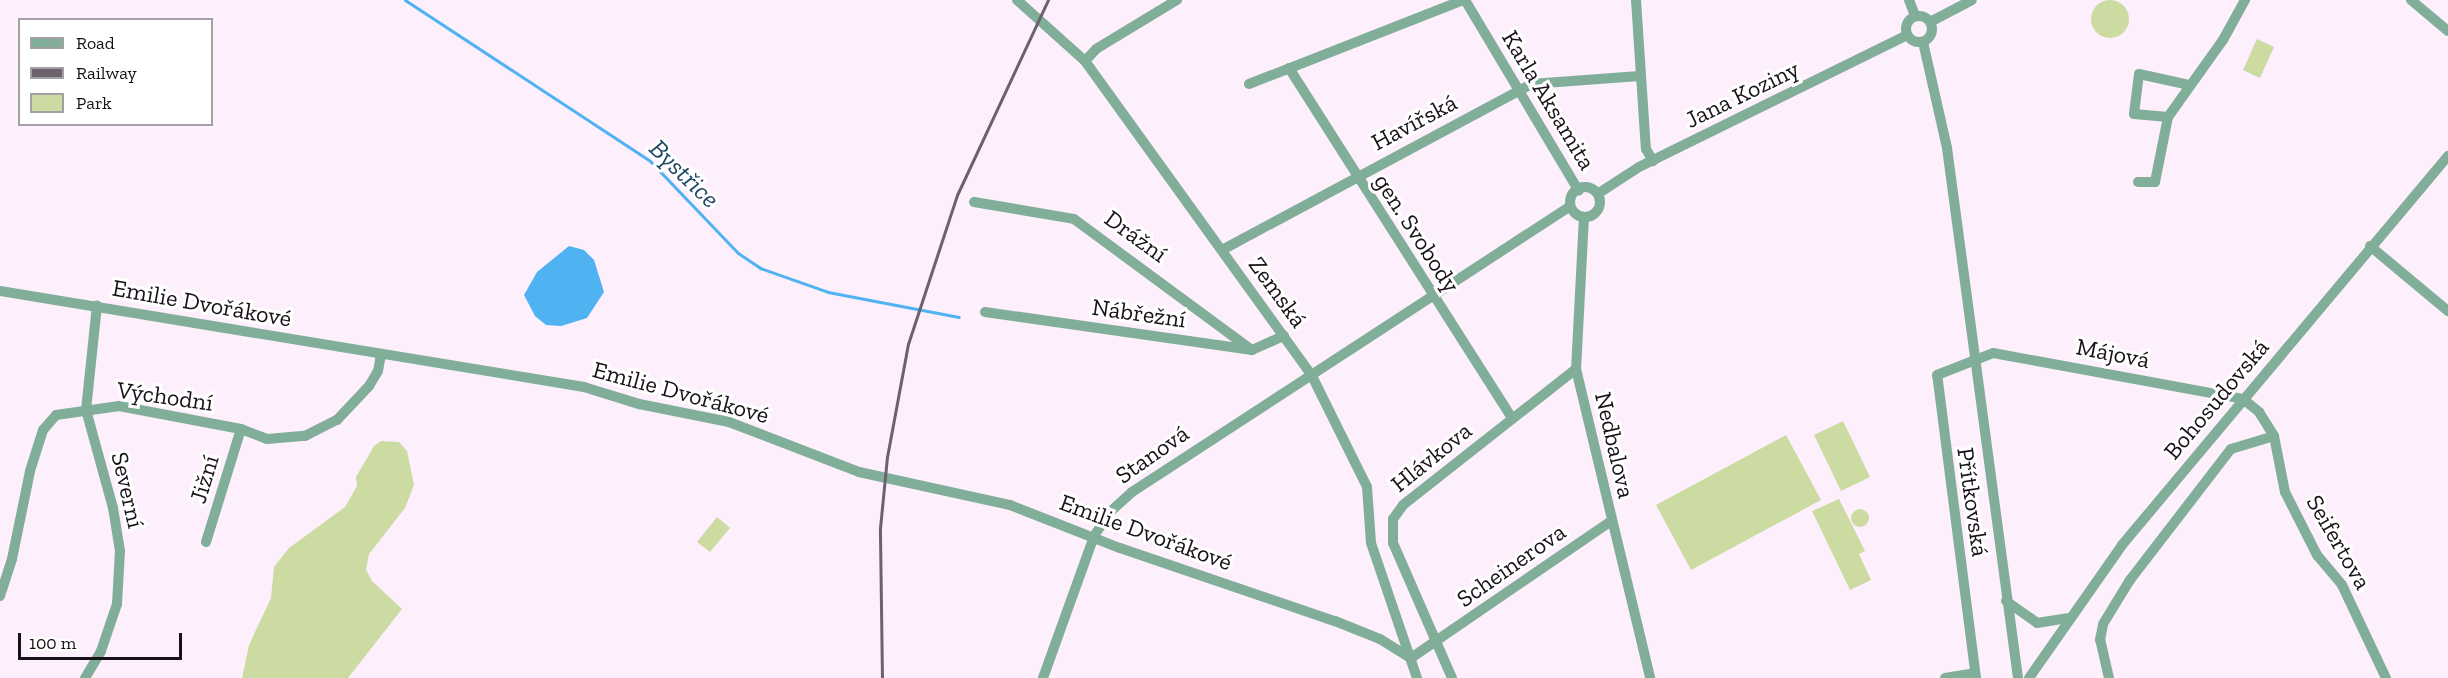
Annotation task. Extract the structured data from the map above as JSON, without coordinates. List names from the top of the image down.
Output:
{
  "streets": {
    "street": [
      "Jana Koziny",
      "Karla Aksamita",
      "Havířská",
      "gen. Svobody",
      "Drážní",
      "Zemská",
      "Emilie Dvořákové",
      "Nábřežní",
      "Májová",
      "Východní",
      "Bohosudovská",
      "Nedbalova",
      "Stanová",
      "Hlávkova",
      "Jižní",
      "Severní",
      "Přítkovská",
      "Seifertova",
      "Scheinerova"
    ]
  },
  "crossings": [
    ["Jana Koziny", "Karla Aksamita"],
    ["Jana Koziny", "Nedbalova"],
    ["Jana Koziny", "Přítkovská"],
    ["Karla Aksamita", "Havířská"],
    ["Karla Aksamita", "Nedbalova"],
    ["Havířská", "gen. Svobody"],
    ["Havířská", "Zemská"],
    ["gen. Svobody", "Hlávkova"],
    ["Drážní", "Nábřežní"],
    ["Zemská", "Emilie Dvořákové"],
    ["Zemská", "Stanová"],
    ["Zemská", "Scheinerova"],
    ["Emilie Dvořákové", "Východní"],
    ["Emilie Dvořákové", "Stanová"],
    ["Emilie Dvořákové", "Severní"],
    ["Emilie Dvořákové", "Scheinerova"],
    ["Májová", "Bohosudovská"],
    ["Májová", "Přítkovská"],
    ["Májová", "Seifertova"],
    ["Východní", "Jižní"],
    ["Východní", "Severní"],
    ["Bohosudovská", "Seifertova"],
    ["Nedbalova", "Hlávkova"],
    ["Nedbalova", "Scheinerova"],
    ["Hlávkova", "Scheinerova"]
  ],
  "water": ["Bystřice"],
  "legend": ["Road", "Railway", "Park"],
  "scale_bar": "100 m"
}
